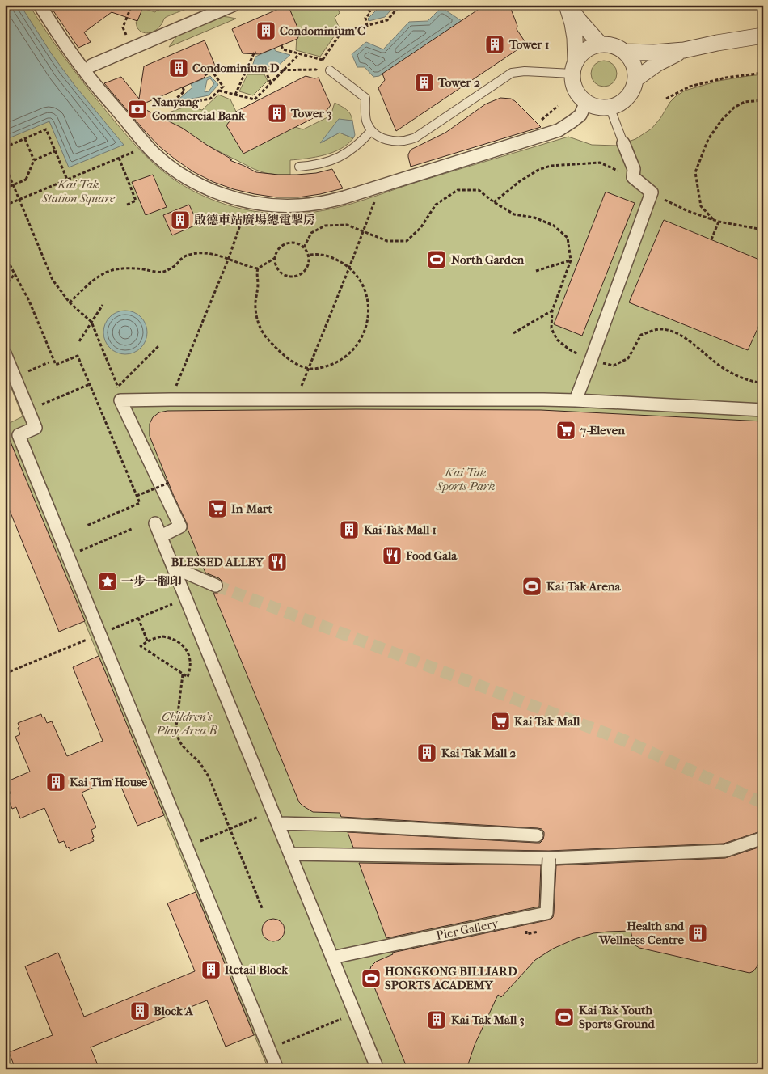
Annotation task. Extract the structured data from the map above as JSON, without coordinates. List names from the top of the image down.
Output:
{
  "streets": {
    "street": ["Pier Gallery"]
  },
  "parks": ["Kai Tak Station Square", "Kai Tak Sports Park", "Children's Play Area B"],
  "places": {
    "building": [
      "Condominium C",
      "Tower 1",
      "Condominium D",
      "Tower 2",
      "Tower 3",
      "啟德車站廣場總電掣房",
      "Kai Tak Mall 1",
      "Kai Tak Mall 2",
      "Kai Tim House",
      "Health and Wellness Centre",
      "Retail Block",
      "Block A",
      "Kai Tak Mall 3"
    ],
    "bank": ["Nanyang Commercial Bank"],
    "sports": [
      "North Garden",
      "Kai Tak Arena",
      "HONGKONG BILLIARD SPORTS ACADEMY",
      "Kai Tak Youth Sports Ground"
    ],
    "supermarket": ["7-Eleven", "In-Mart", "Kai Tak Mall"],
    "restaurant": ["Food Gala", "BLESSED ALLEY"],
    "place": ["一步一腳印"]
  }
}
